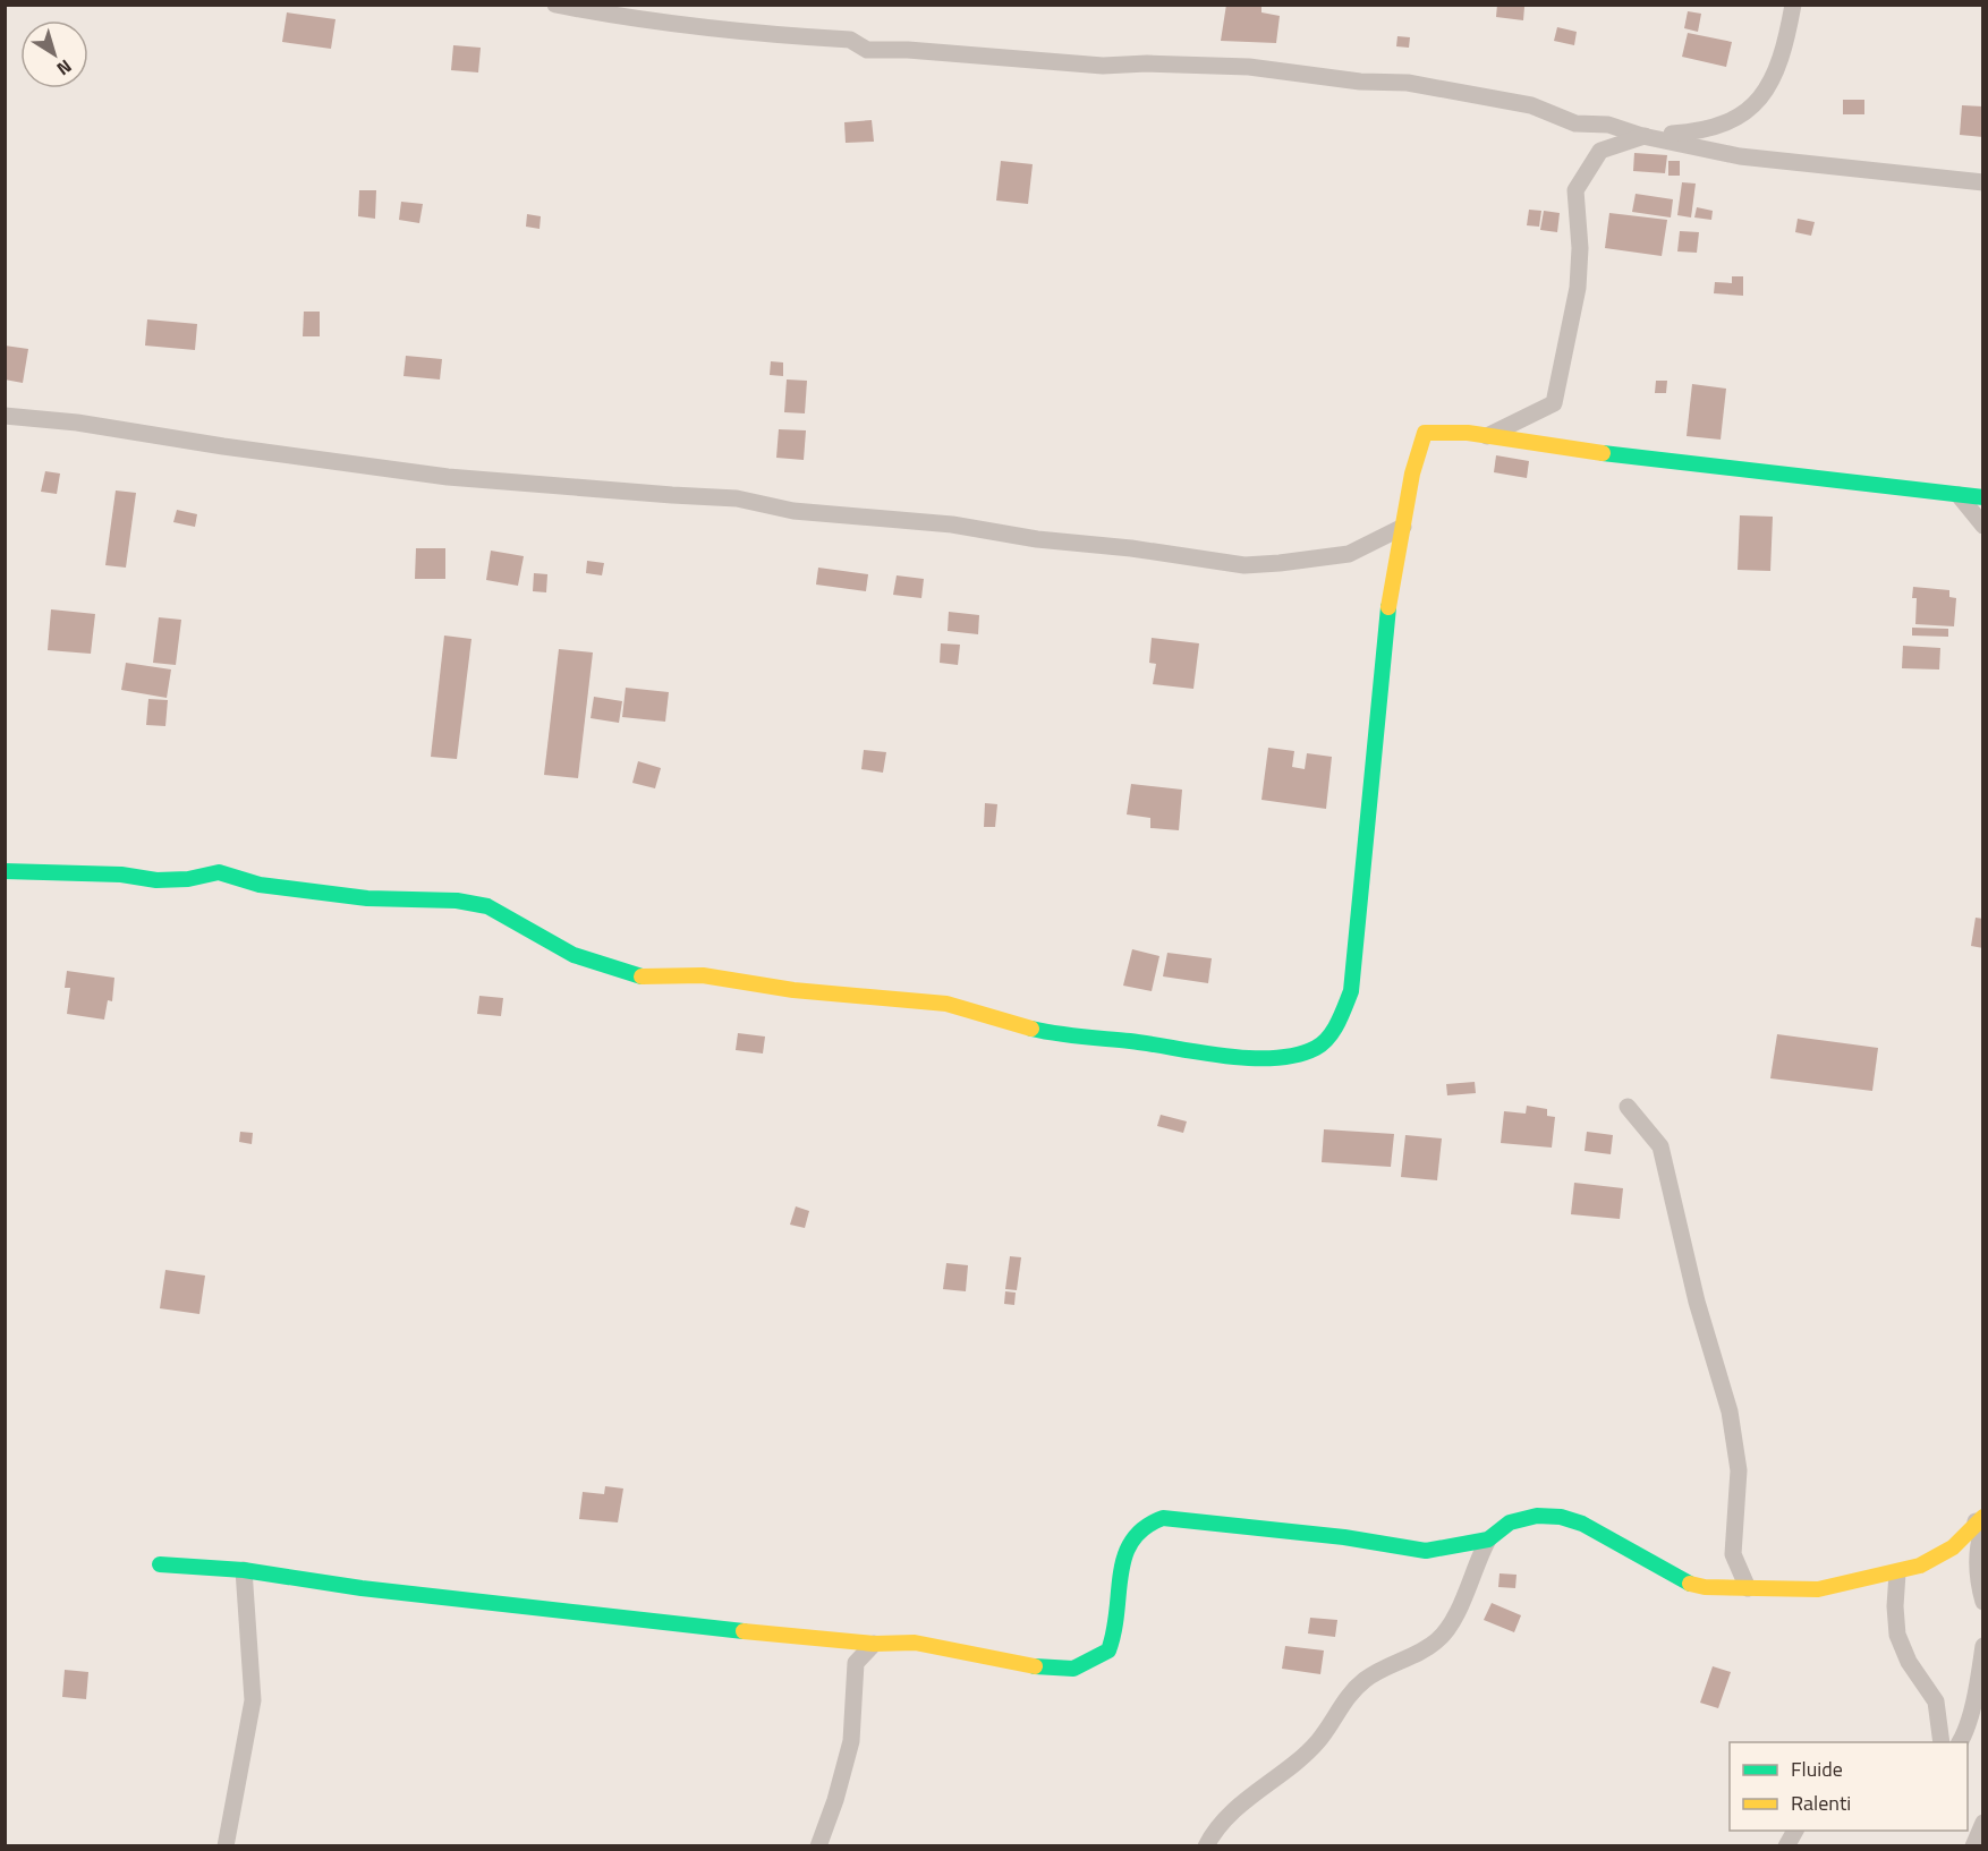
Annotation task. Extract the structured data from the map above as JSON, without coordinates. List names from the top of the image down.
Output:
{
  "legend": ["Fluide", "Ralenti"],
  "north": "bottom right"
}
